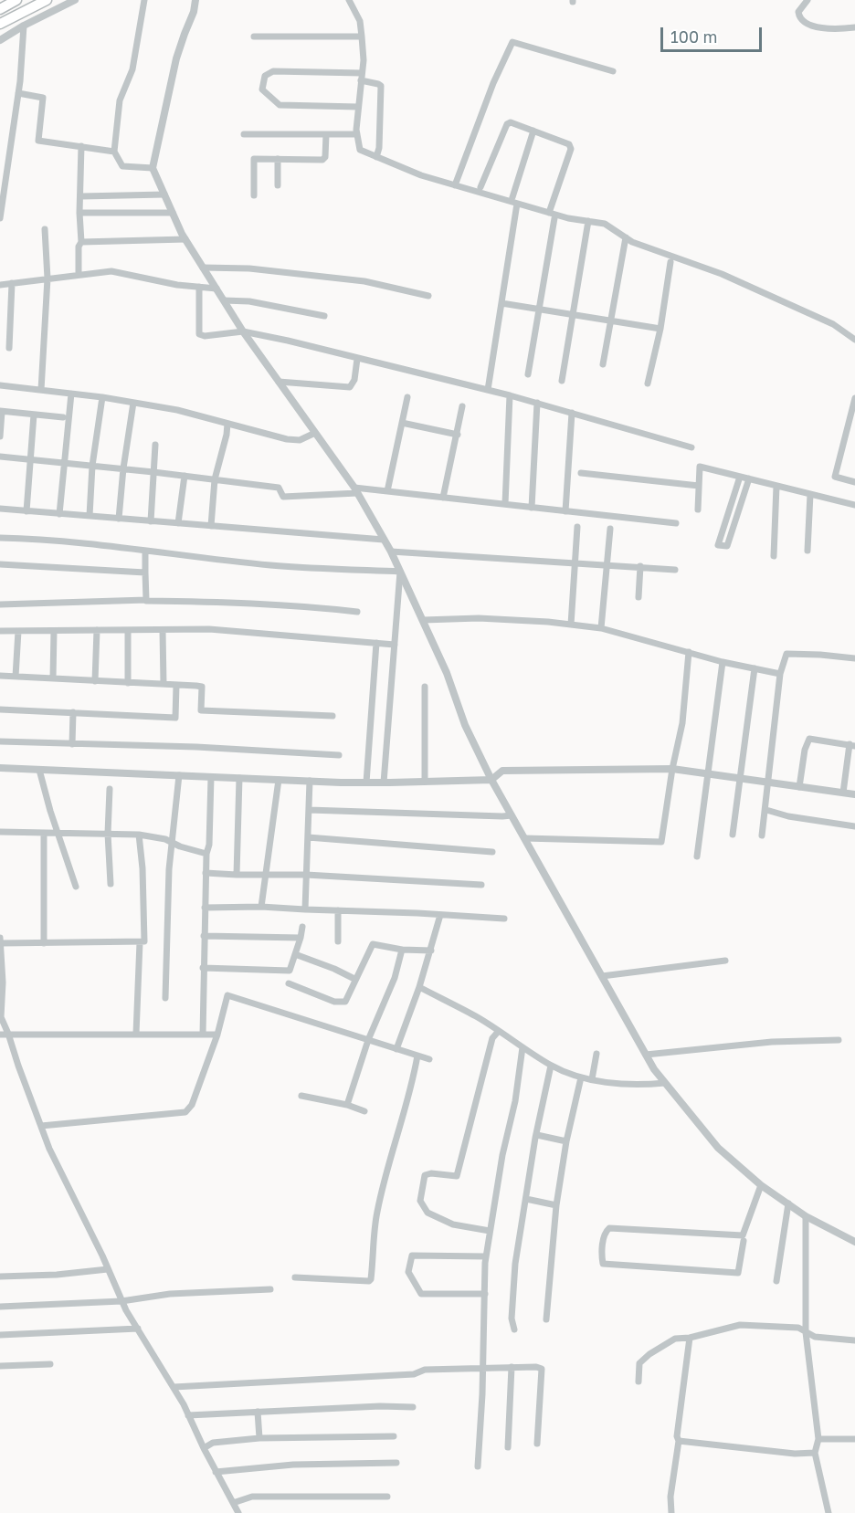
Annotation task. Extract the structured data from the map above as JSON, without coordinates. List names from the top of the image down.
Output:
{
  "scale_bar": "100 m"
}
